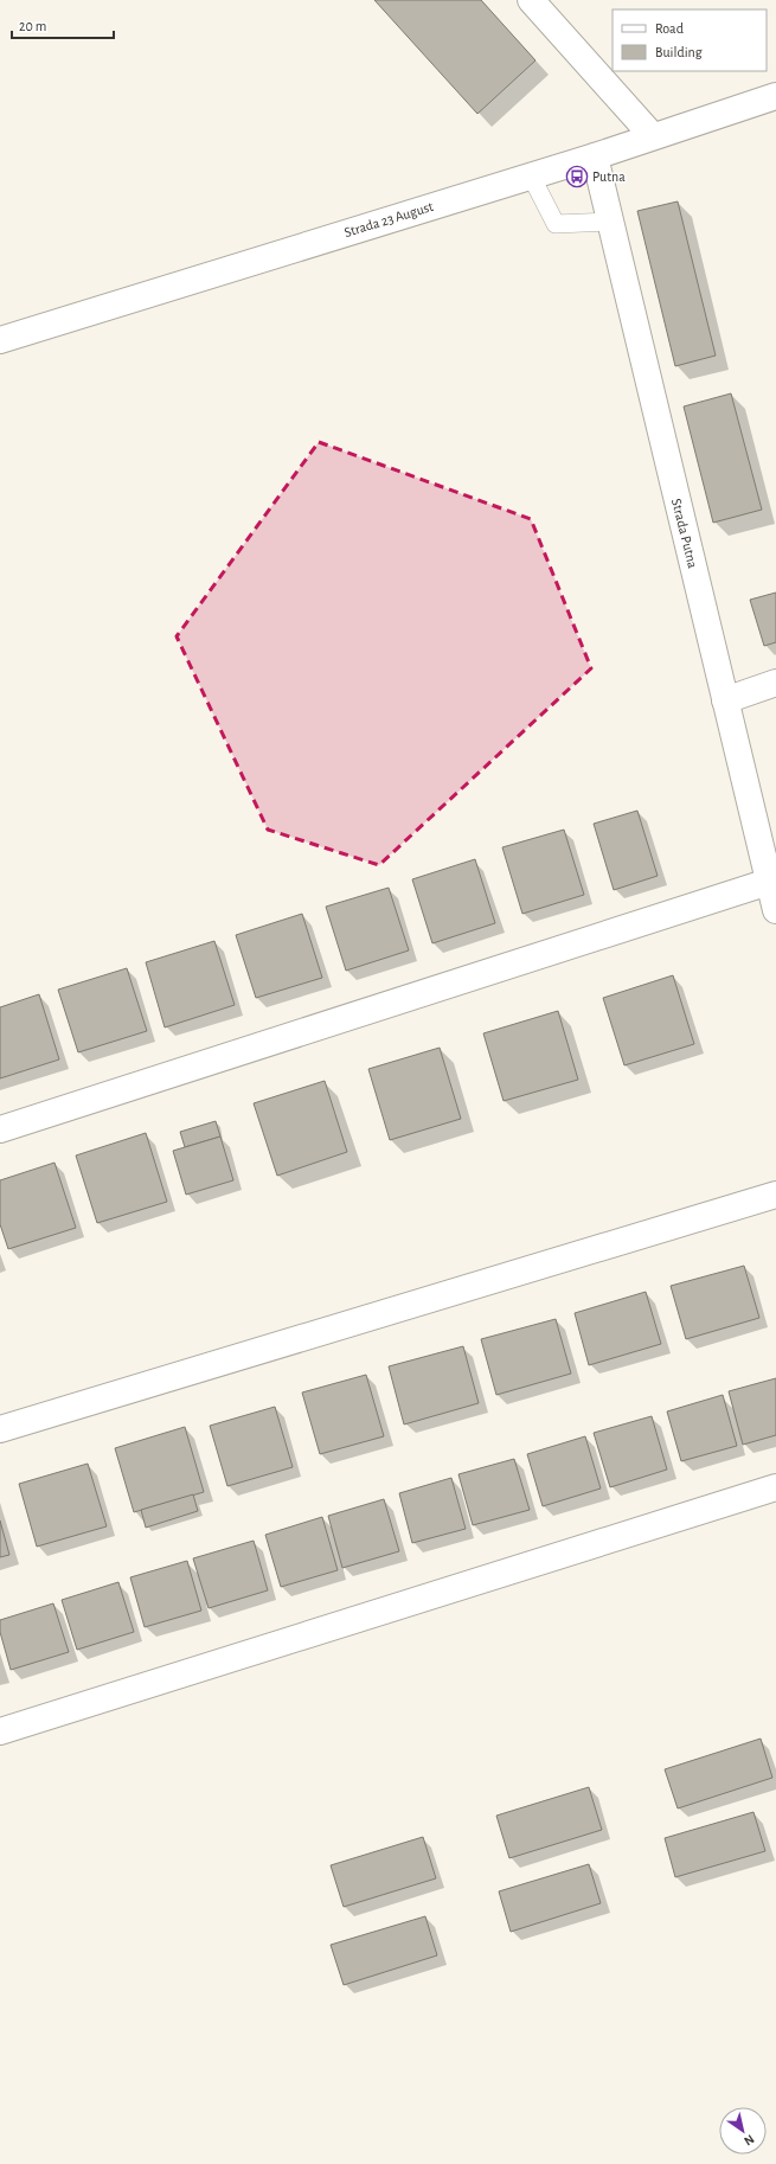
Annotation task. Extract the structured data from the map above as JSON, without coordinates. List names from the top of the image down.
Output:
{
  "streets": {
    "street": ["Strada 23 August", "Strada Putna"]
  },
  "crossings": [
    ["Strada 23 August", "Strada Putna"]
  ],
  "places": {
    "bus stop": ["Putna"]
  },
  "legend": ["Road", "Building"],
  "scale_bar": "20 m",
  "north": "bottom right"
}
